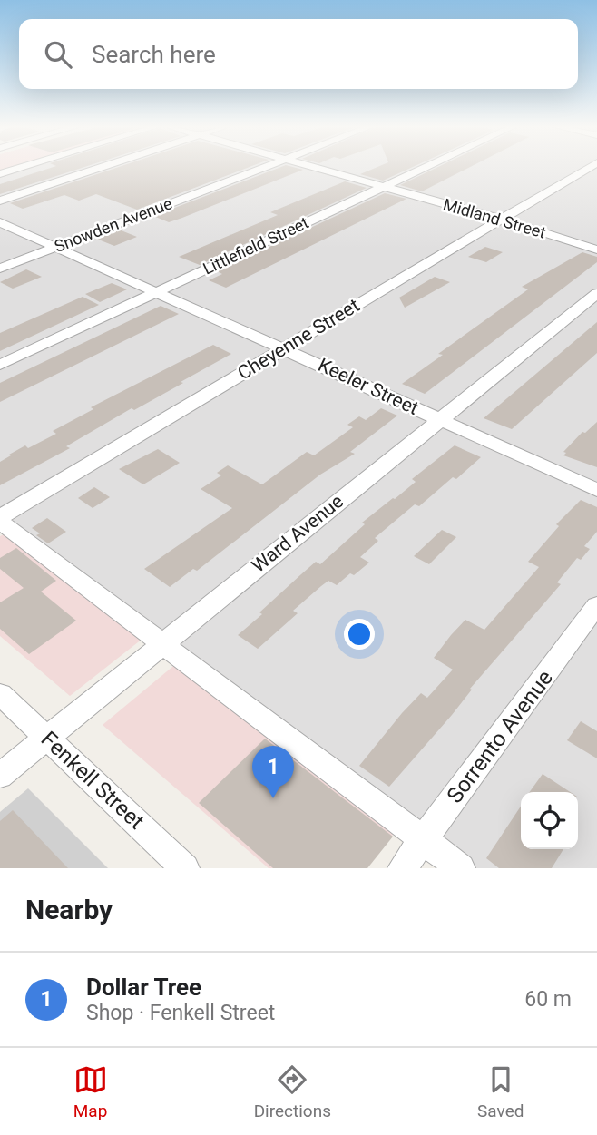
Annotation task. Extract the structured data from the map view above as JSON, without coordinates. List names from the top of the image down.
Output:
{
  "streets": {
    "street": [
      "Midland Street",
      "Snowden Avenue",
      "Littlefield Street",
      "Cheyenne Street",
      "Keeler Street",
      "Ward Avenue",
      "Sorrento Avenue",
      "Fenkell Street"
    ]
  },
  "crossings": [
    ["Midland Street", "Littlefield Street"],
    ["Midland Street", "Cheyenne Street"],
    ["Snowden Avenue", "Keeler Street"],
    ["Littlefield Street", "Keeler Street"],
    ["Cheyenne Street", "Keeler Street"],
    ["Keeler Street", "Ward Avenue"],
    ["Ward Avenue", "Fenkell Street"]
  ],
  "page": {
    "search": "Search here",
    "pins": "1",
    "heading": "Nearby",
    "list": [
      {
        "mark": "1",
        "name": "Dollar Tree",
        "note": "Shop · Fenkell Street",
        "value": "60 m"
      }
    ],
    "nav": ["Map", "Directions", "Saved"]
  }
}
